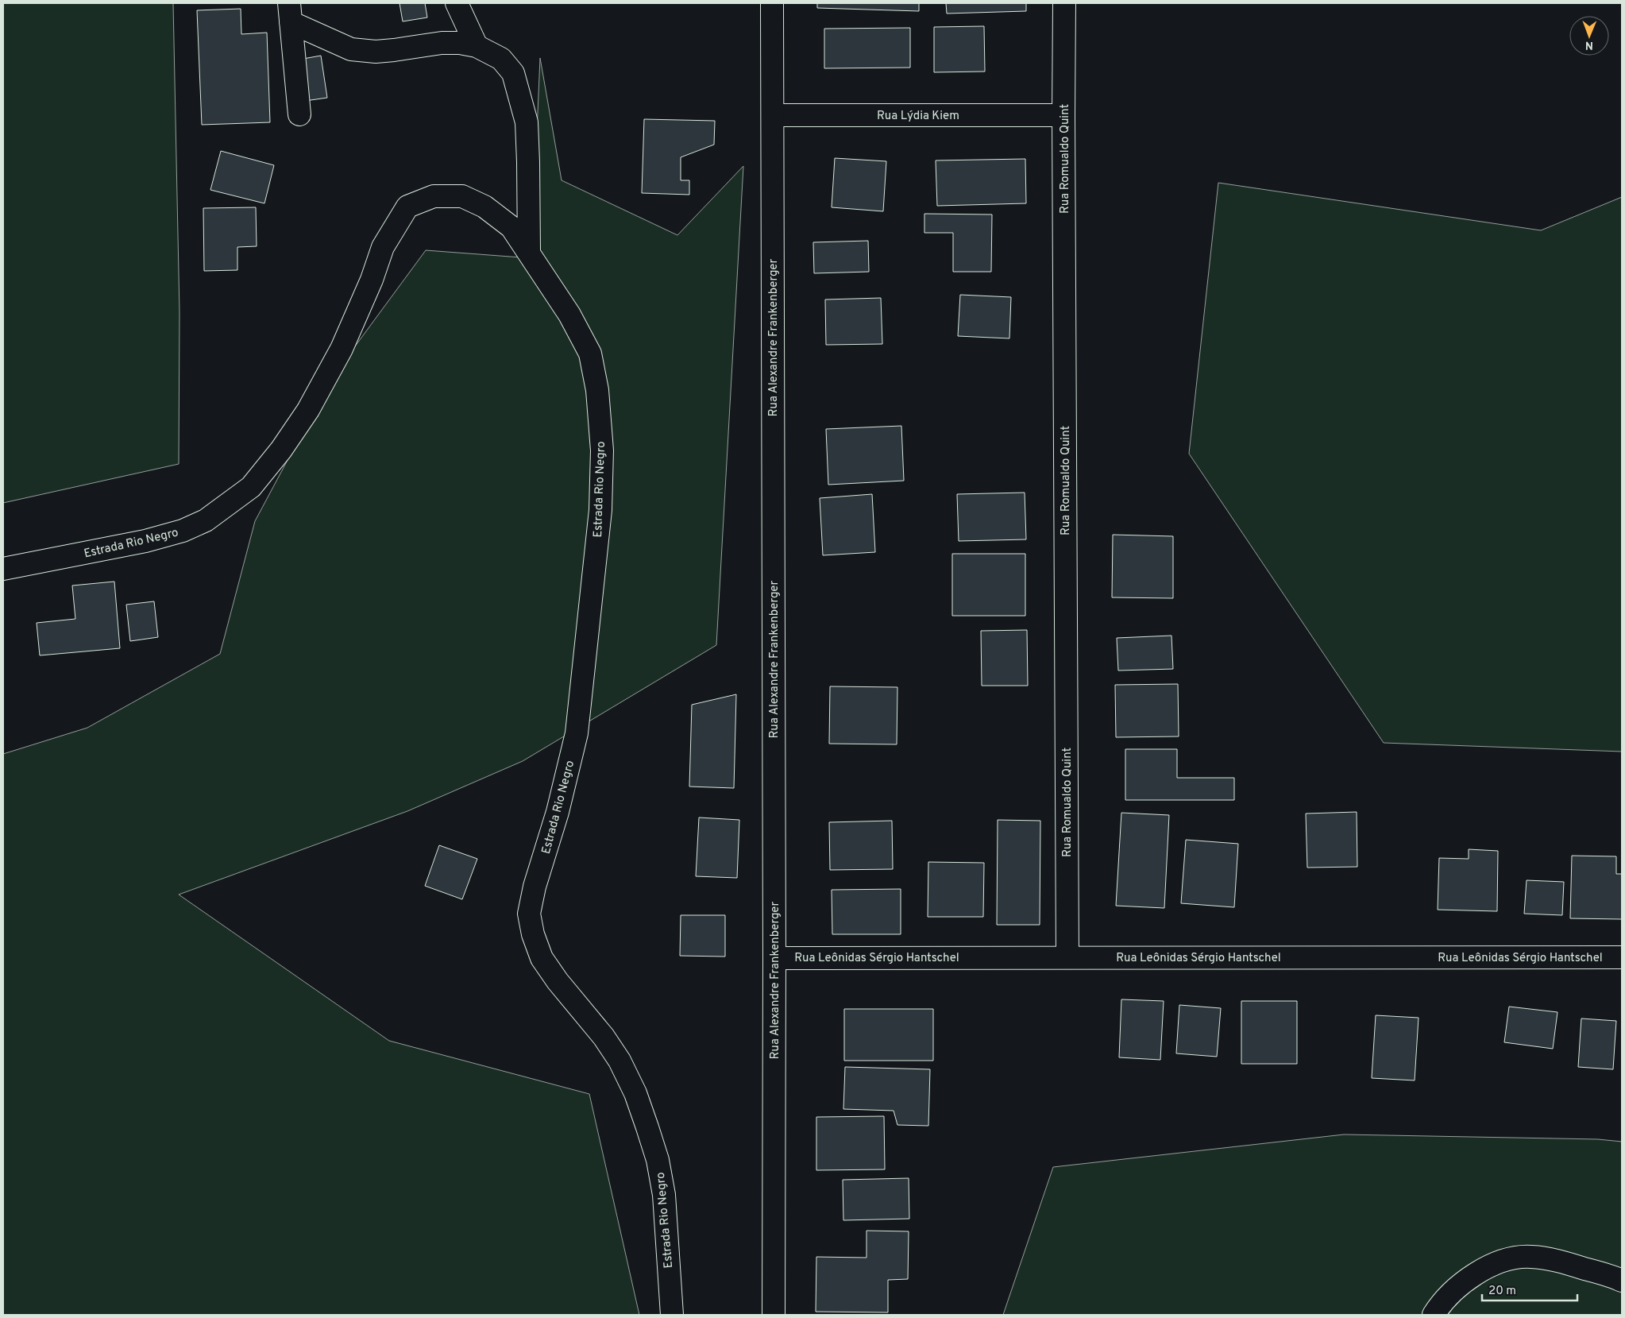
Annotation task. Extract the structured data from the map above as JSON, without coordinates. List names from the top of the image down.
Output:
{
  "streets": {
    "street": [
      "Rua Lýdia Kiem",
      "Rua Romualdo Quint",
      "Rua Alexandre Frankenberger",
      "Estrada Rio Negro",
      "Rua Leônidas Sérgio Hantschel"
    ]
  },
  "crossings": [
    ["Rua Lýdia Kiem", "Rua Romualdo Quint"],
    ["Rua Lýdia Kiem", "Rua Alexandre Frankenberger"],
    ["Rua Romualdo Quint", "Rua Leônidas Sérgio Hantschel"],
    ["Rua Alexandre Frankenberger", "Rua Leônidas Sérgio Hantschel"]
  ],
  "scale_bar": "20 m",
  "north": "bottom"
}
